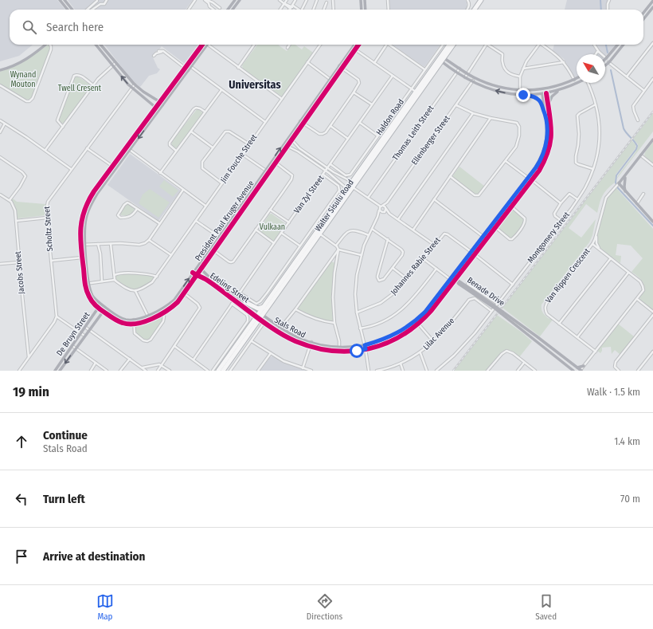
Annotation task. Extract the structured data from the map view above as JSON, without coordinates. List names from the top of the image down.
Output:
{
  "streets": {
    "highway": ["Walter Sisulu Road"],
    "street": [
      "Haldon Road",
      "Thomas Leith Street",
      "Ellenberger Street",
      "Jim Fouche Street",
      "Van Zyl Street",
      "President Paul Kruger Avenue",
      "Scholtz Street",
      "Montgomery Street",
      "Johannes Rabie Street",
      "Jacobs Street",
      "Van Rippen Crescent",
      "Edeling Street",
      "Benade Drive",
      "Stals Road",
      "De Bruyn Street",
      "Lilac Avenue"
    ]
  },
  "crossings": [
    ["Haldon Road", "Van Zyl Street"],
    ["Van Zyl Street", "Edeling Street"],
    ["Walter Sisulu Road", "Edeling Street"],
    ["Walter Sisulu Road", "Stals Road"],
    ["President Paul Kruger Avenue", "Edeling Street"],
    ["President Paul Kruger Avenue", "De Bruyn Street"],
    ["Montgomery Street", "Benade Drive"],
    ["Montgomery Street", "Lilac Avenue"],
    ["Johannes Rabie Street", "Stals Road"],
    ["Edeling Street", "Stals Road"],
    ["Benade Drive", "Stals Road"]
  ],
  "districts": ["Universitas"],
  "parks": ["Wynand Mouton", "Twell Cresent", "Vulkaan"],
  "north": "top left",
  "page": {
    "search": "Search here",
    "heading": ["19 min", "Walk · 1.5 km"],
    "list": [
      ["Continue", "Stals Road", "1.4 km"],
      ["Turn left", "70 m"],
      "Arrive at destination"
    ],
    "nav": ["Map", "Directions", "Saved"]
  }
}
